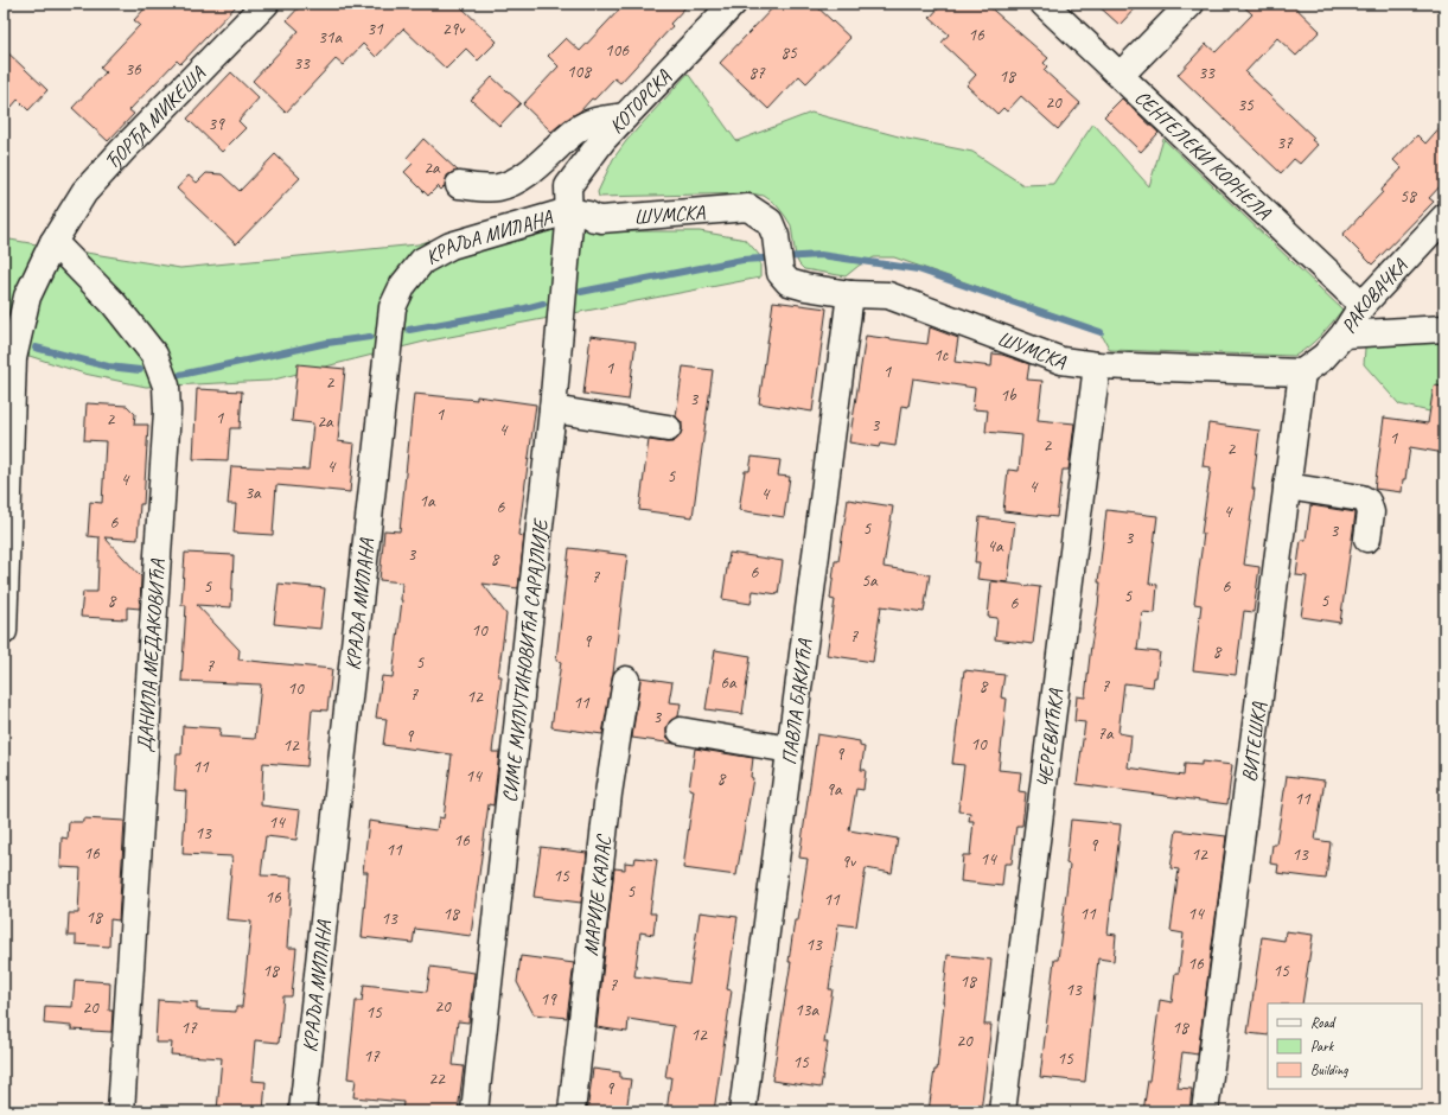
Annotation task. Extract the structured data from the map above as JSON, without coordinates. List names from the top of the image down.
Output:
{
  "streets": {
    "street": [
      "КОТОРСКА",
      "ЂОРЂА МИКЕША",
      "СЕНТЕЛЕКИ КОРНЕЛА",
      "ШУМСКА",
      "КРАЉА МИЛАНА",
      "РАКОВАЧКА",
      "ДАНИЛА МЕДАКОВИЋА",
      "СИМЕ МИЛУТИНОВИЋА САРАЈЛИЈЕ",
      "ПАВЛА БАКИЋА",
      "ЧЕРЕВИЋКА",
      "ВИТЕШКА",
      "МАРИЈЕ КАЛАС"
    ]
  },
  "crossings": [
    ["КОТОРСКА", "ШУМСКА"],
    ["КОТОРСКА", "КРАЉА МИЛАНА"],
    ["КОТОРСКА", "СИМЕ МИЛУТИНОВИЋА САРАЈЛИЈЕ"],
    ["ЂОРЂА МИКЕША", "ДАНИЛА МЕДАКОВИЋА"],
    ["СЕНТЕЛЕКИ КОРНЕЛА", "РАКОВАЧКА"],
    ["ШУМСКА", "КРАЉА МИЛАНА"],
    ["ШУМСКА", "РАКОВАЧКА"],
    ["ШУМСКА", "СИМЕ МИЛУТИНОВИЋА САРАЈЛИЈЕ"],
    ["ШУМСКА", "ПАВЛА БАКИЋА"],
    ["ШУМСКА", "ЧЕРЕВИЋКА"],
    ["ШУМСКА", "ВИТЕШКА"],
    ["КРАЉА МИЛАНА", "СИМЕ МИЛУТИНОВИЋА САРАЈЛИЈЕ"],
    ["РАКОВАЧКА", "ВИТЕШКА"]
  ],
  "house_numbers": [
    "31",
    "29v",
    "16",
    "31a",
    "106",
    "85",
    "33",
    "36",
    "108",
    "87",
    "33",
    "18",
    "20",
    "35",
    "39",
    "37",
    "2a",
    "58",
    "1c",
    "1",
    "1",
    "2",
    "1b",
    "3",
    "1",
    "1",
    "2",
    "2a",
    "3",
    "4",
    "1",
    "2",
    "2",
    "4",
    "5",
    "4",
    "4",
    "3a",
    "4",
    "1a",
    "6",
    "4",
    "6",
    "5",
    "3",
    "3",
    "4a",
    "3",
    "8",
    "6",
    "7",
    "5a",
    "5",
    "6",
    "5",
    "8",
    "5",
    "6",
    "10",
    "7",
    "9",
    "8",
    "5",
    "7",
    "6a",
    "8",
    "7",
    "10",
    "7",
    "12",
    "11",
    "3",
    "7a",
    "9",
    "10",
    "12",
    "9",
    "11",
    "14",
    "8",
    "9a",
    "11",
    "14",
    "13",
    "16",
    "9",
    "11",
    "16",
    "12",
    "13",
    "14",
    "9v",
    "15",
    "5",
    "16",
    "11",
    "18",
    "11",
    "14",
    "18",
    "13",
    "13",
    "16",
    "18",
    "15",
    "18",
    "7",
    "13",
    "19",
    "20",
    "20",
    "13a",
    "15",
    "17",
    "18",
    "12",
    "20",
    "17",
    "15",
    "15",
    "22",
    "9"
  ],
  "legend": ["Road", "Park", "Building"]
}
